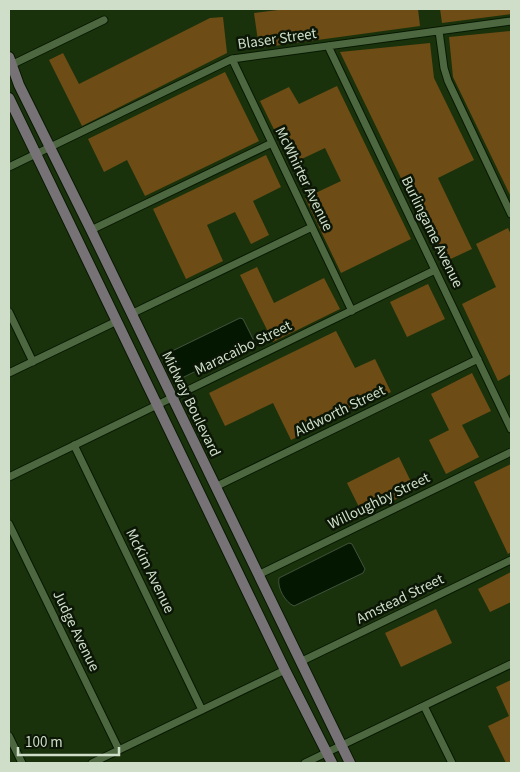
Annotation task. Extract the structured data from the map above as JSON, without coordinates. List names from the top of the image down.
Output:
{
  "streets": {
    "street": [
      "Blaser Street",
      "McWhirter Avenue",
      "Burlingame Avenue",
      "Maracaibo Street",
      "Midway Boulevard",
      "Aldworth Street",
      "Willoughby Street",
      "McKim Avenue",
      "Amstead Street",
      "Judge Avenue"
    ]
  },
  "crossings": [
    ["Blaser Street", "McWhirter Avenue"],
    ["Blaser Street", "Burlingame Avenue"],
    ["Blaser Street", "Midway Boulevard"],
    ["McWhirter Avenue", "Maracaibo Street"],
    ["Burlingame Avenue", "Maracaibo Street"],
    ["Burlingame Avenue", "Aldworth Street"],
    ["Maracaibo Street", "Midway Boulevard"],
    ["Maracaibo Street", "McKim Avenue"],
    ["Midway Boulevard", "Aldworth Street"],
    ["Midway Boulevard", "Willoughby Street"],
    ["Midway Boulevard", "Amstead Street"]
  ],
  "scale_bar": "100 m"
}
